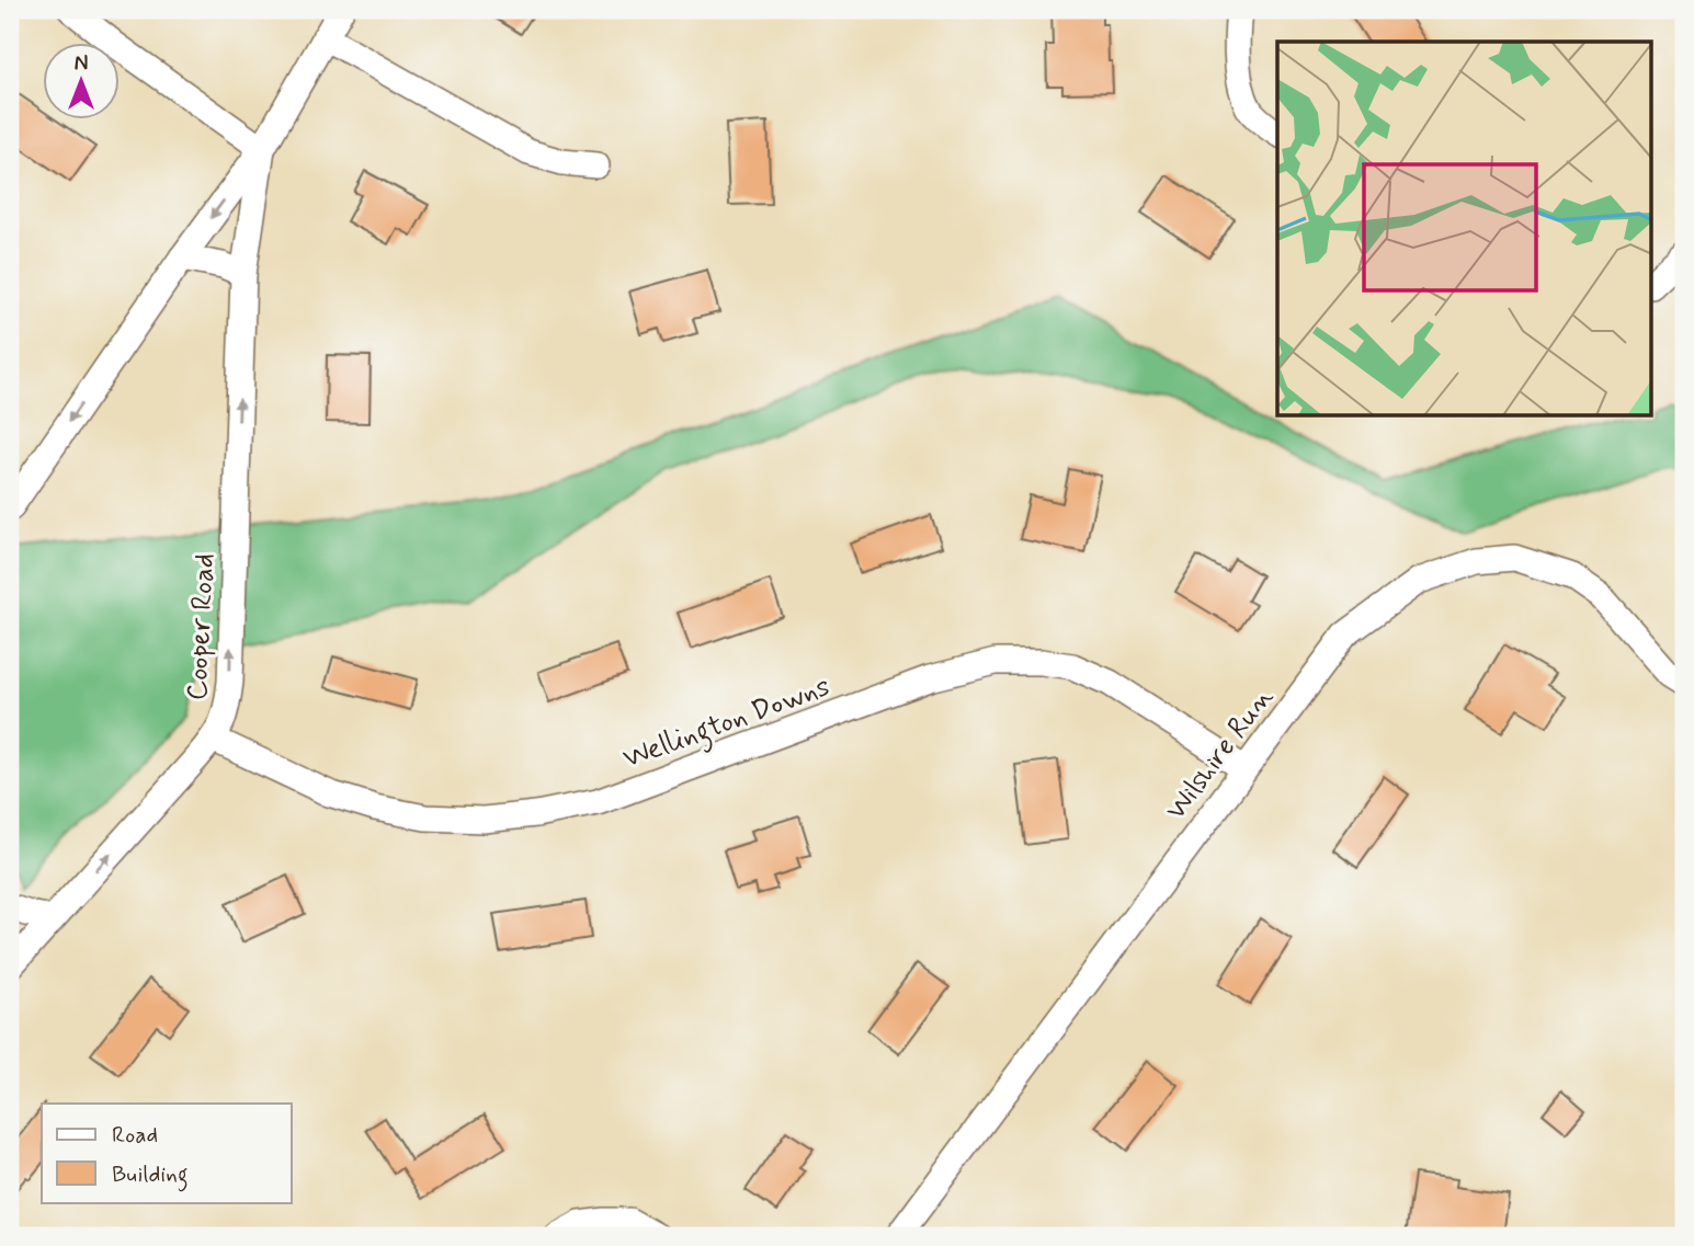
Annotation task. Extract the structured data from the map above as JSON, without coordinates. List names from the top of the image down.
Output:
{
  "streets": {
    "street": ["Cooper Road", "Wellington Downs", "Wilshire Run"]
  },
  "crossings": [
    ["Cooper Road", "Wellington Downs"],
    ["Wellington Downs", "Wilshire Run"]
  ],
  "legend": ["Road", "Building"],
  "north": "top"
}
